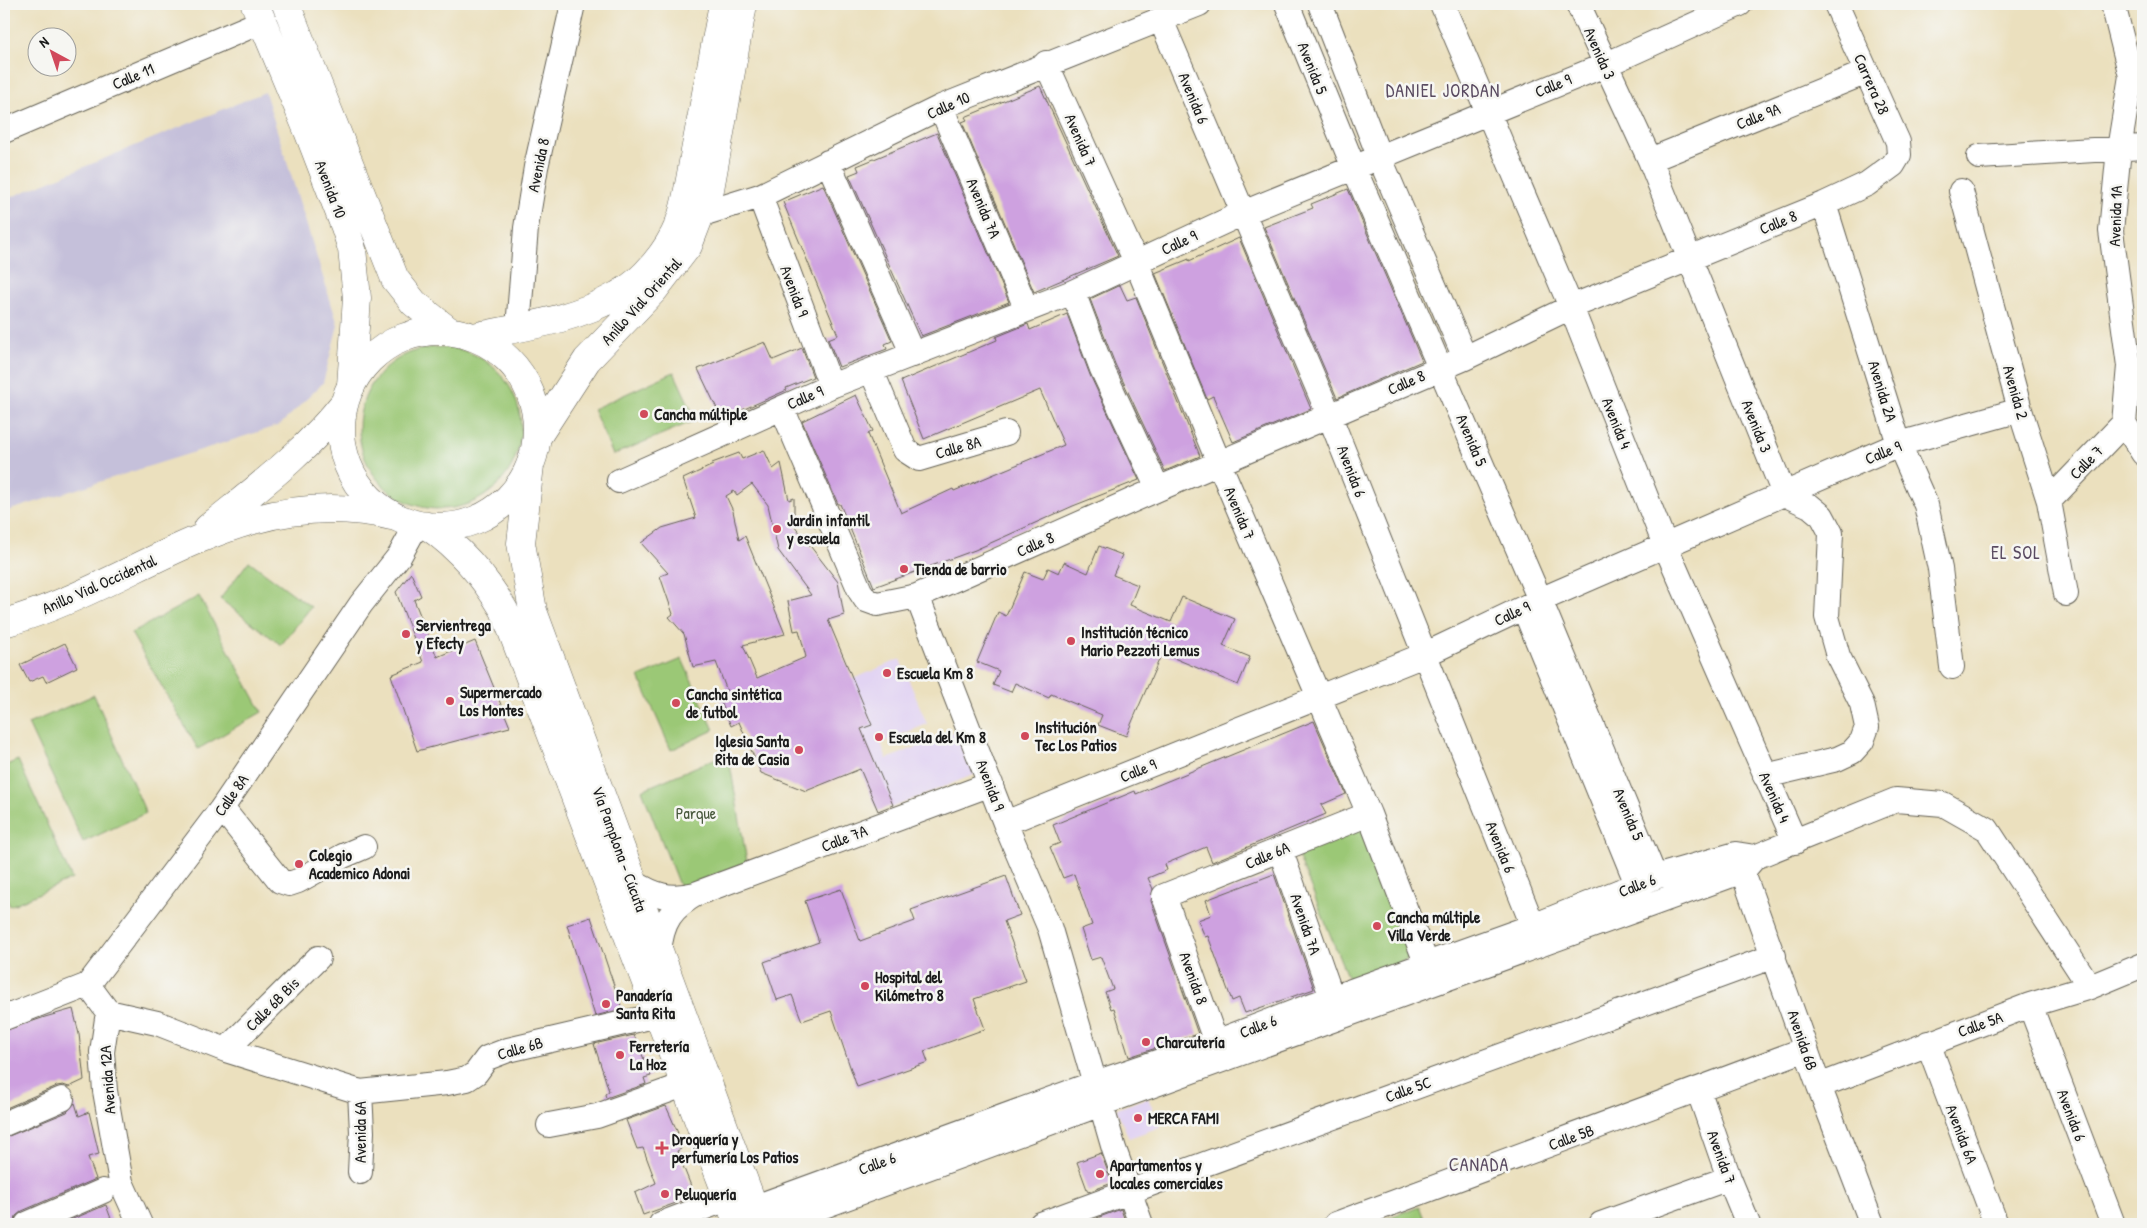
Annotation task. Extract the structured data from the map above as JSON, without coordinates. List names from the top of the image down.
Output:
{
  "streets": {
    "main road": [
      "Avenida 10",
      "Anillo Vial Oriental",
      "Anillo Vial Occidental",
      "Vía Pamplona - Cúcuta"
    ],
    "street": [
      "Avenida 3",
      "Avenida 5",
      "Calle 11",
      "Carrera 28",
      "Calle 9",
      "Avenida 6",
      "Calle 10",
      "Calle 9A",
      "Avenida 7",
      "Avenida 8",
      "Avenida 7A",
      "Avenida 1A",
      "Calle 8",
      "Avenida 9",
      "Avenida 2A",
      "Avenida 2",
      "Avenida 4",
      "Calle 8A",
      "Calle 7",
      "Calle 7A",
      "Calle 6A",
      "Calle 6",
      "Calle 6B Bis",
      "Calle 5A",
      "Avenida 6B",
      "Calle 6B",
      "Avenida 12A",
      "Calle 5C",
      "Avenida 6A",
      "Calle 5B"
    ]
  },
  "crossings": [
    ["Avenida 3", "Calle 9"],
    ["Avenida 3", "Calle 9A"],
    ["Avenida 3", "Calle 8"],
    ["Avenida 5", "Calle 9"],
    ["Avenida 5", "Calle 8"],
    ["Avenida 5", "Calle 6"],
    ["Calle 11", "Avenida 10"],
    ["Carrera 28", "Calle 9A"],
    ["Carrera 28", "Calle 8"],
    ["Calle 9", "Avenida 6"],
    ["Calle 9", "Avenida 7"],
    ["Calle 9", "Avenida 7A"],
    ["Calle 9", "Avenida 9"],
    ["Calle 9", "Avenida 2A"],
    ["Calle 9", "Avenida 2"],
    ["Calle 9", "Avenida 4"],
    ["Calle 9", "Calle 8A"],
    ["Avenida 6", "Calle 10"],
    ["Avenida 6", "Calle 8"],
    ["Avenida 6", "Calle 6"],
    ["Avenida 6", "Calle 5A"],
    ["Calle 10", "Avenida 7"],
    ["Calle 10", "Avenida 7A"],
    ["Calle 10", "Avenida 9"],
    ["Calle 10", "Anillo Vial Oriental"],
    ["Avenida 7", "Calle 8"],
    ["Avenida 7", "Calle 6A"],
    ["Avenida 7", "Calle 6"],
    ["Avenida 7", "Calle 5B"],
    ["Avenida 8", "Anillo Vial Oriental"],
    ["Avenida 8", "Calle 6A"],
    ["Avenida 8", "Calle 6"],
    ["Avenida 10", "Anillo Vial Oriental"],
    ["Avenida 10", "Calle 8A"],
    ["Avenida 10", "Anillo Vial Occidental"],
    ["Avenida 10", "Vía Pamplona - Cúcuta"],
    ["Avenida 7A", "Calle 6A"],
    ["Avenida 7A", "Calle 6"],
    ["Avenida 1A", "Calle 7"],
    ["Calle 8", "Avenida 9"],
    ["Calle 8", "Avenida 2A"],
    ["Calle 8", "Avenida 4"],
    ["Avenida 9", "Calle 7A"],
    ["Avenida 9", "Calle 6"],
    ["Avenida 9", "Calle 5C"],
    ["Anillo Vial Oriental", "Anillo Vial Occidental"],
    ["Avenida 2", "Calle 7"],
    ["Avenida 4", "Calle 6"],
    ["Calle 8A", "Anillo Vial Occidental"],
    ["Calle 8A", "Vía Pamplona - Cúcuta"],
    ["Anillo Vial Occidental", "Vía Pamplona - Cúcuta"],
    ["Calle 7A", "Vía Pamplona - Cúcuta"],
    ["Vía Pamplona - Cúcuta", "Calle 6"],
    ["Vía Pamplona - Cúcuta", "Calle 6B"],
    ["Calle 6", "Calle 5A"],
    ["Calle 6", "Avenida 6B"],
    ["Calle 5A", "Avenida 6B"],
    ["Calle 5A", "Avenida 6A"],
    ["Avenida 6B", "Calle 5C"],
    ["Avenida 6B", "Calle 5B"],
    ["Calle 6B", "Avenida 6A"]
  ],
  "districts": ["DANIEL JORDAN", "EL SOL", "CANADA"],
  "parks": ["Parque"],
  "places": {
    "other": [
      "Cancha múltiple",
      "Jardin infantil y escuela",
      "Tienda de barrio",
      "Servientrega y Efecty",
      "Institución técnico Mario Pezzoti Lemus",
      "Escuela Km 8",
      "Supermercado Los Montes",
      "Cancha sintética de futbol",
      "Institución Tec Los Patios",
      "Escuela del Km 8",
      "Iglesia Santa Rita de Casia",
      "Colegio Academico Adonai",
      "Cancha múltiple Villa Verde",
      "Hospital del Kilómetro 8",
      "Panadería Santa Rita",
      "Charcutería",
      "Ferretería La Hoz",
      "MERCA FAMI",
      "Apartamentos y locales comerciales",
      "Peluquería"
    ],
    "health": ["Droguería y perfumería Los Patios"]
  },
  "north": "top left"
}
